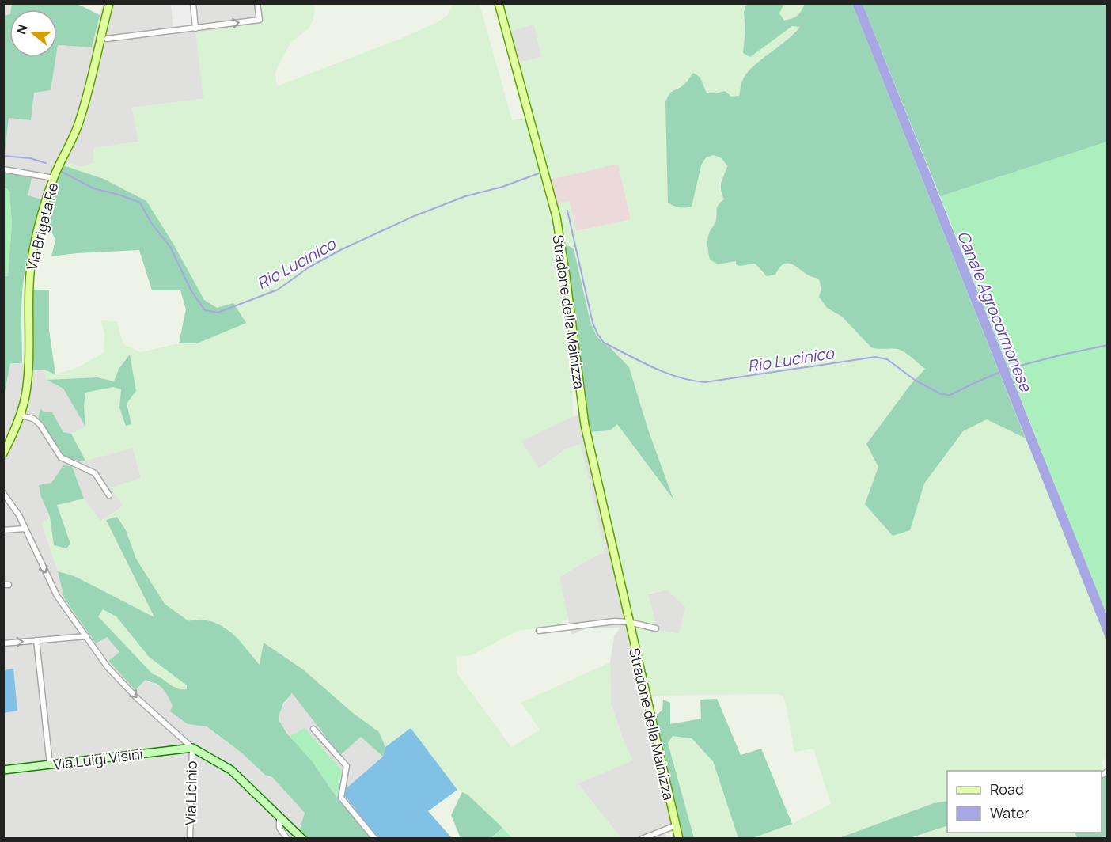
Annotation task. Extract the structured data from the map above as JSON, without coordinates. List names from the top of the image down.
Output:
{
  "streets": {
    "main road": ["Via Brigata Re", "Stradone della Mainizza"],
    "street": ["Via Luigi Visini", "Via Licinio"]
  },
  "crossings": [
    ["Via Luigi Visini", "Via Licinio"]
  ],
  "water": ["Rio Lucinico", "Canale Agrocormonese"],
  "legend": ["Road", "Water"],
  "north": "left"
}
